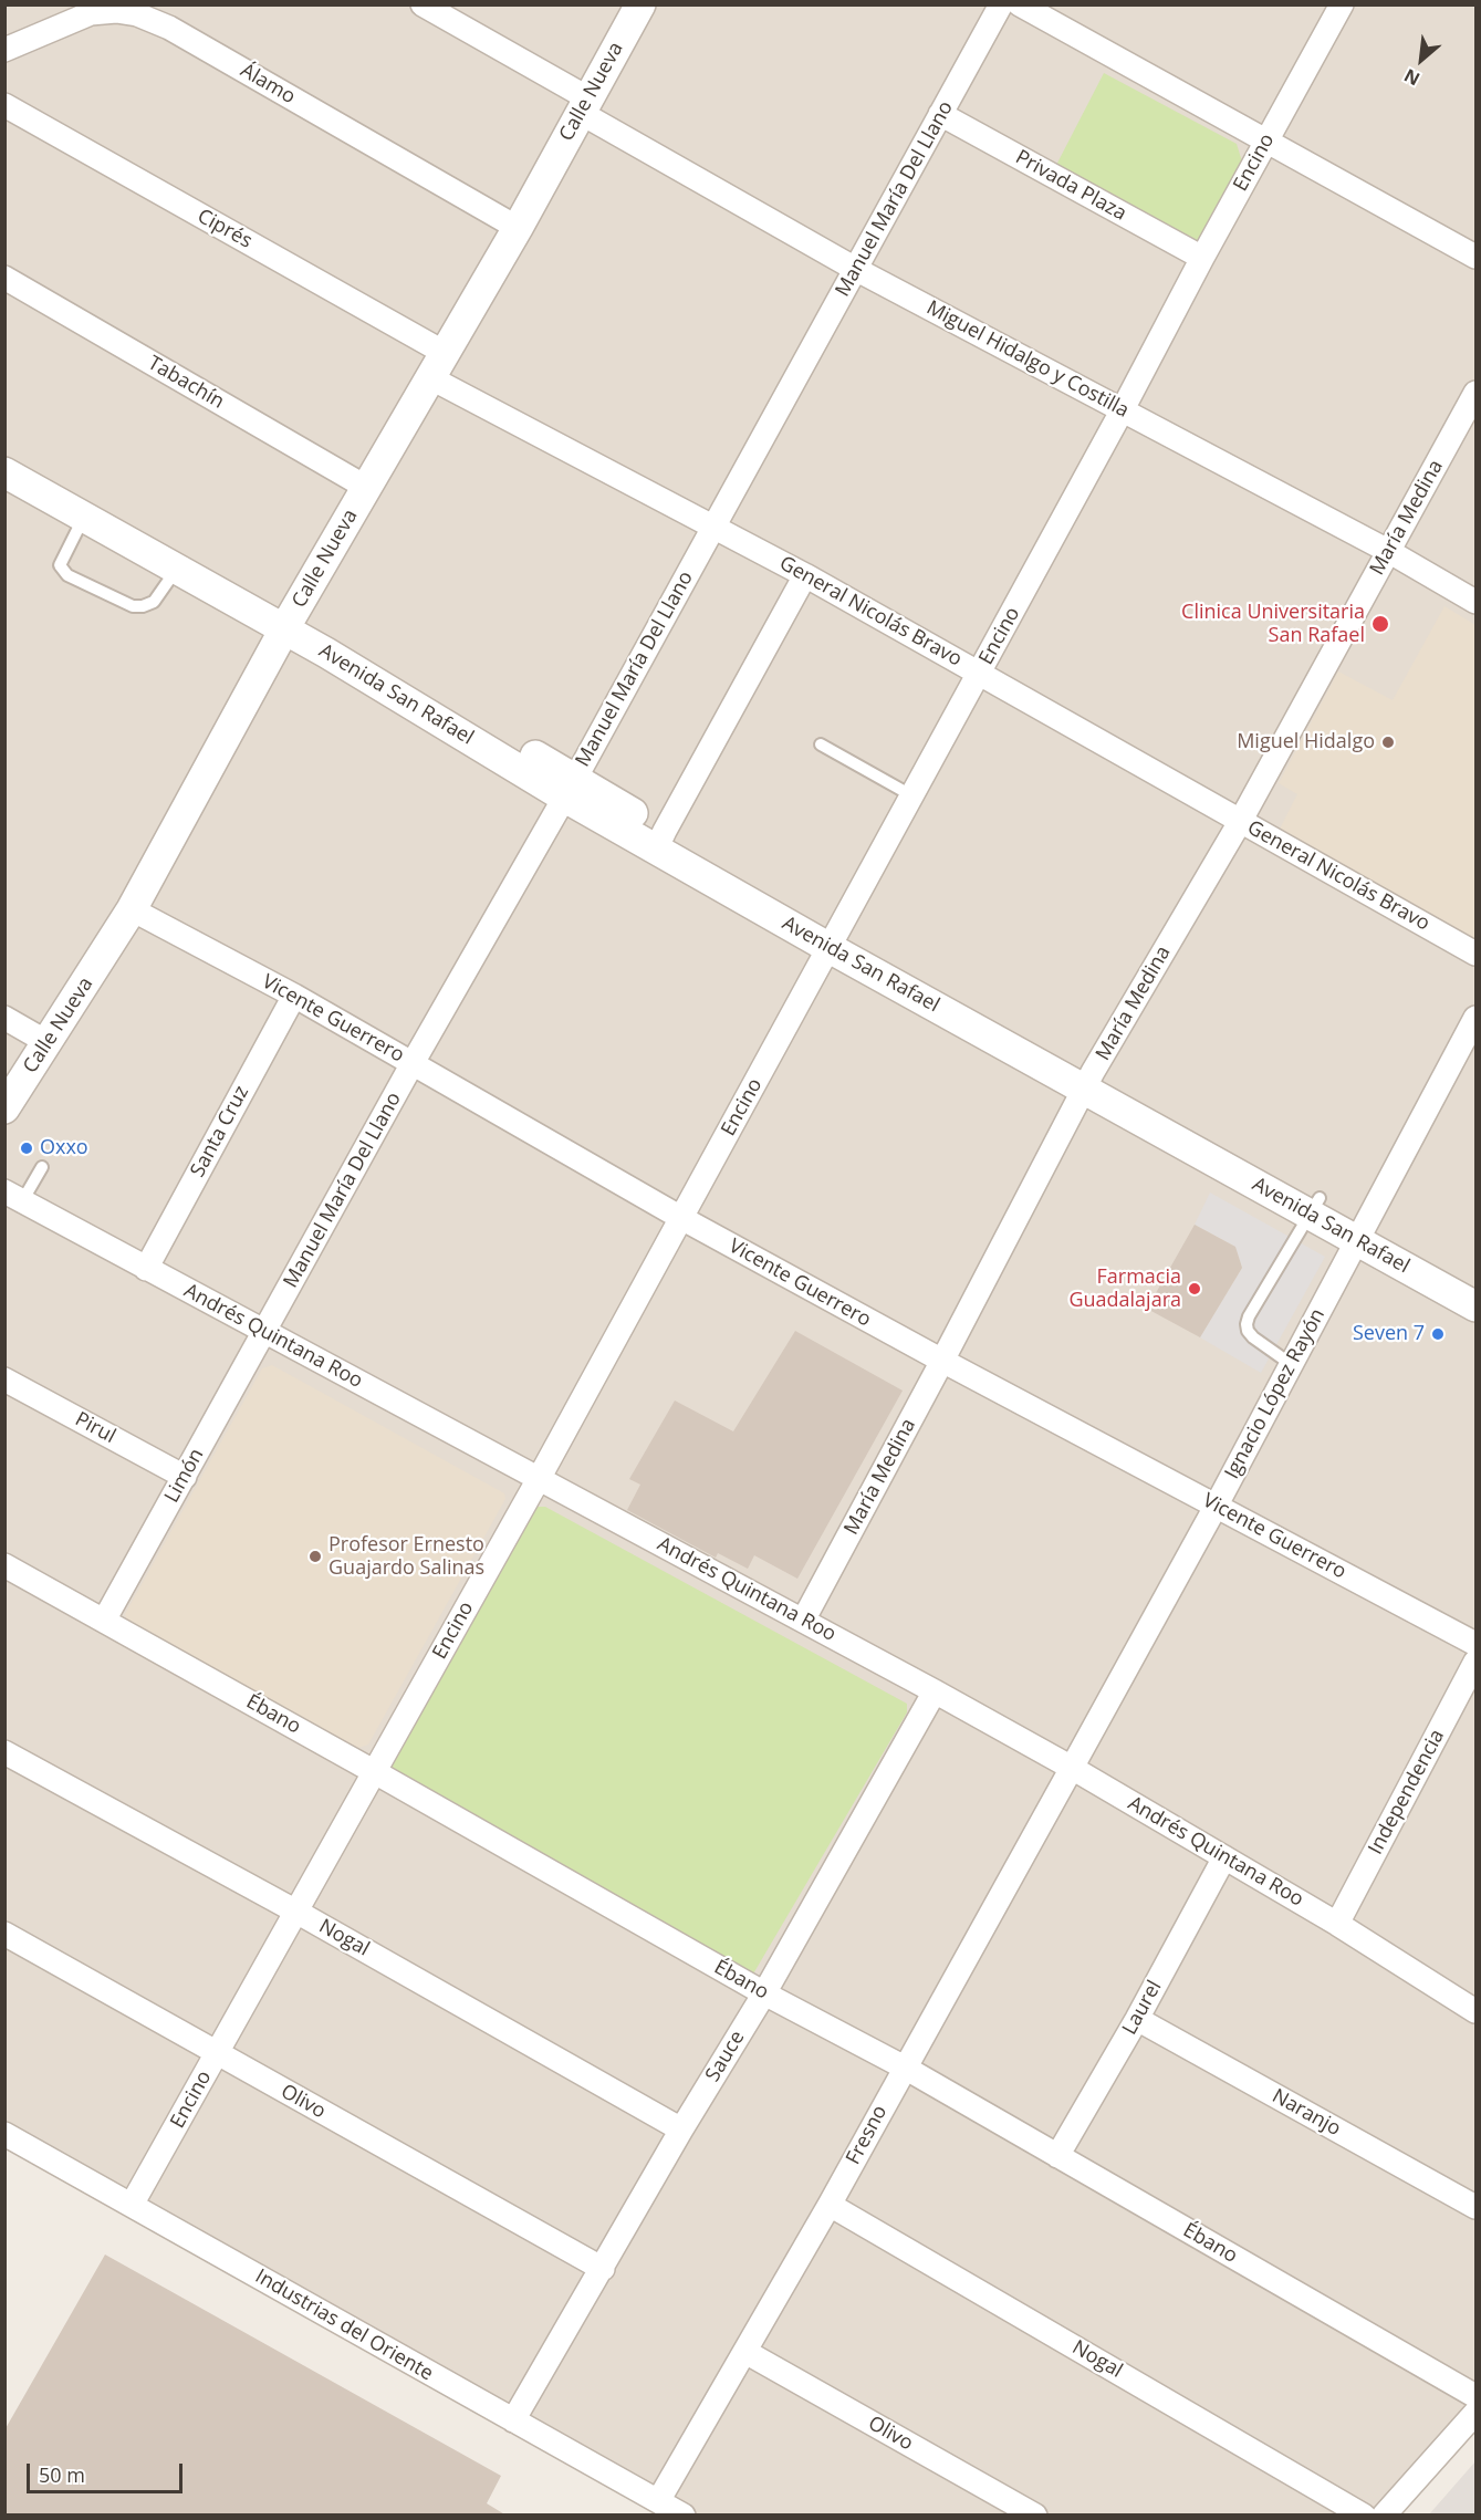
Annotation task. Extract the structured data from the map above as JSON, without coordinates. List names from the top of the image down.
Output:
{
  "streets": {
    "street": [
      "Álamo",
      "Calle Nueva",
      "Encino",
      "Privada Plaza",
      "Manuel María Del Llano",
      "Ciprés",
      "Miguel Hidalgo y Costilla",
      "Tabachín",
      "María Medina",
      "General Nicolás Bravo",
      "Avenida San Rafael",
      "Vicente Guerrero",
      "Santa Cruz",
      "Andrés Quintana Roo",
      "Ignacio López Rayón",
      "Pirul",
      "Limón",
      "Ébano",
      "Independencia",
      "Nogal",
      "Laurel",
      "Sauce",
      "Olivo",
      "Naranjo",
      "Fresno",
      "Industrias del Oriente"
    ]
  },
  "crossings": [
    ["Álamo", "Calle Nueva"],
    ["Calle Nueva", "Ciprés"],
    ["Calle Nueva", "Miguel Hidalgo y Costilla"],
    ["Calle Nueva", "Tabachín"],
    ["Calle Nueva", "General Nicolás Bravo"],
    ["Calle Nueva", "Avenida San Rafael"],
    ["Calle Nueva", "Vicente Guerrero"],
    ["Encino", "Privada Plaza"],
    ["Encino", "Miguel Hidalgo y Costilla"],
    ["Encino", "General Nicolás Bravo"],
    ["Encino", "Avenida San Rafael"],
    ["Encino", "Vicente Guerrero"],
    ["Encino", "Andrés Quintana Roo"],
    ["Encino", "Ébano"],
    ["Encino", "Nogal"],
    ["Encino", "Olivo"],
    ["Encino", "Industrias del Oriente"],
    ["Privada Plaza", "Manuel María Del Llano"],
    ["Manuel María Del Llano", "Miguel Hidalgo y Costilla"],
    ["Manuel María Del Llano", "General Nicolás Bravo"],
    ["Manuel María Del Llano", "Avenida San Rafael"],
    ["Manuel María Del Llano", "Vicente Guerrero"],
    ["Manuel María Del Llano", "Andrés Quintana Roo"],
    ["Manuel María Del Llano", "Limón"],
    ["Ciprés", "General Nicolás Bravo"],
    ["Miguel Hidalgo y Costilla", "María Medina"],
    ["María Medina", "General Nicolás Bravo"],
    ["María Medina", "Avenida San Rafael"],
    ["María Medina", "Vicente Guerrero"],
    ["María Medina", "Andrés Quintana Roo"],
    ["Avenida San Rafael", "Ignacio López Rayón"],
    ["Vicente Guerrero", "Santa Cruz"],
    ["Vicente Guerrero", "Ignacio López Rayón"],
    ["Santa Cruz", "Andrés Quintana Roo"],
    ["Andrés Quintana Roo", "Ignacio López Rayón"],
    ["Andrés Quintana Roo", "Limón"],
    ["Andrés Quintana Roo", "Independencia"],
    ["Andrés Quintana Roo", "Laurel"],
    ["Andrés Quintana Roo", "Sauce"],
    ["Andrés Quintana Roo", "Fresno"],
    ["Ignacio López Rayón", "Fresno"],
    ["Pirul", "Limón"],
    ["Limón", "Ébano"],
    ["Ébano", "Laurel"],
    ["Ébano", "Sauce"],
    ["Ébano", "Fresno"],
    ["Nogal", "Sauce"],
    ["Nogal", "Fresno"],
    ["Laurel", "Naranjo"],
    ["Sauce", "Olivo"],
    ["Sauce", "Industrias del Oriente"],
    ["Olivo", "Fresno"],
    ["Fresno", "Industrias del Oriente"]
  ],
  "places": [
    "Clinica Universitaria San Rafael",
    "Miguel Hidalgo",
    "Oxxo",
    "Farmacia Guadalajara",
    "Seven 7",
    "Profesor Ernesto Guajardo Salinas"
  ],
  "scale_bar": "50 m",
  "north": "bottom left"
}
